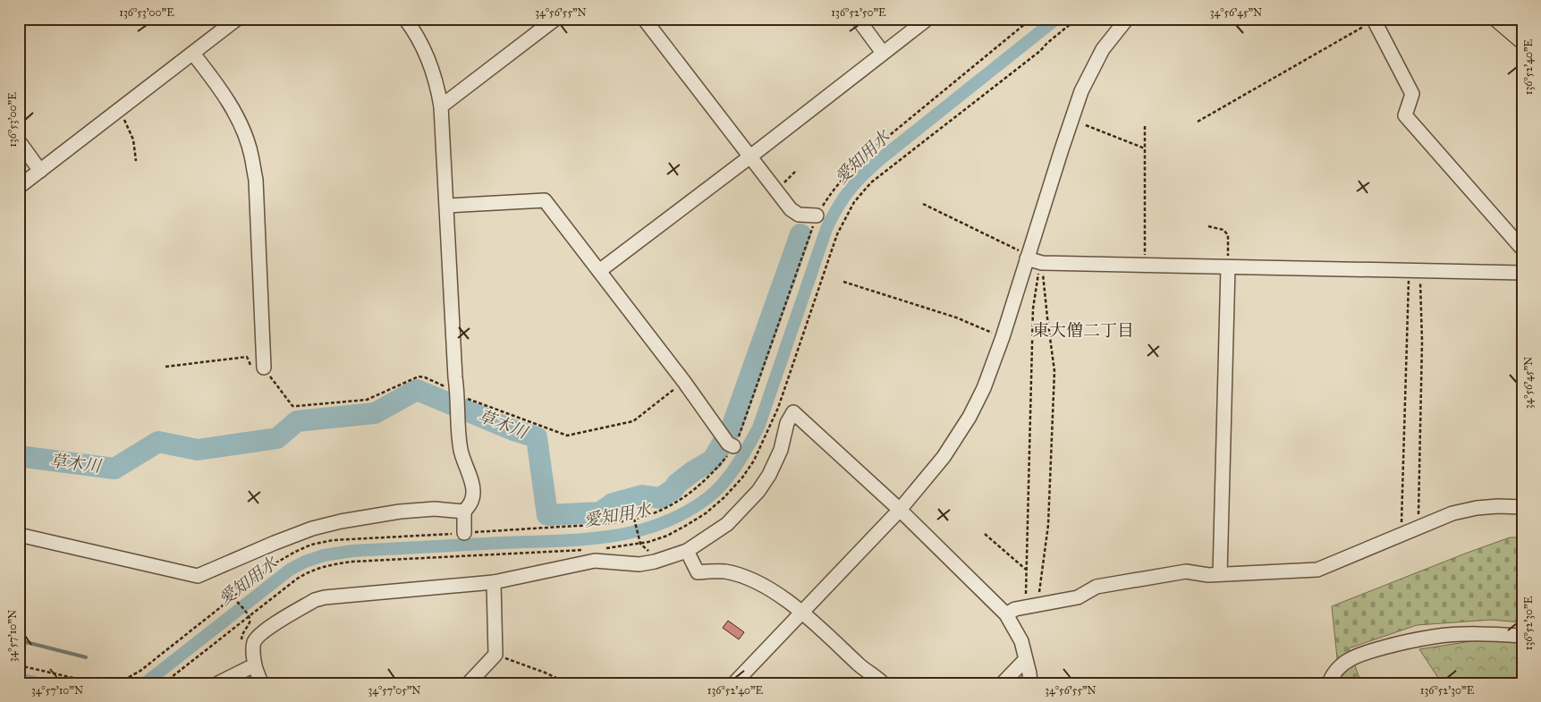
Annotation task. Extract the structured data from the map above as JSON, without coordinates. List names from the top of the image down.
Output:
{
  "districts": ["東大僧二丁目"],
  "water": ["愛知用水", "草木川"],
  "coordinates": [
    "136°53'00\"E",
    "34°56'55\"N",
    "136°52'50\"E",
    "34°56'45\"N",
    "136°52'40\"E",
    "136°52'30\"E",
    "34°57'10\"N",
    "34°57'05\"N"
  ]
}
